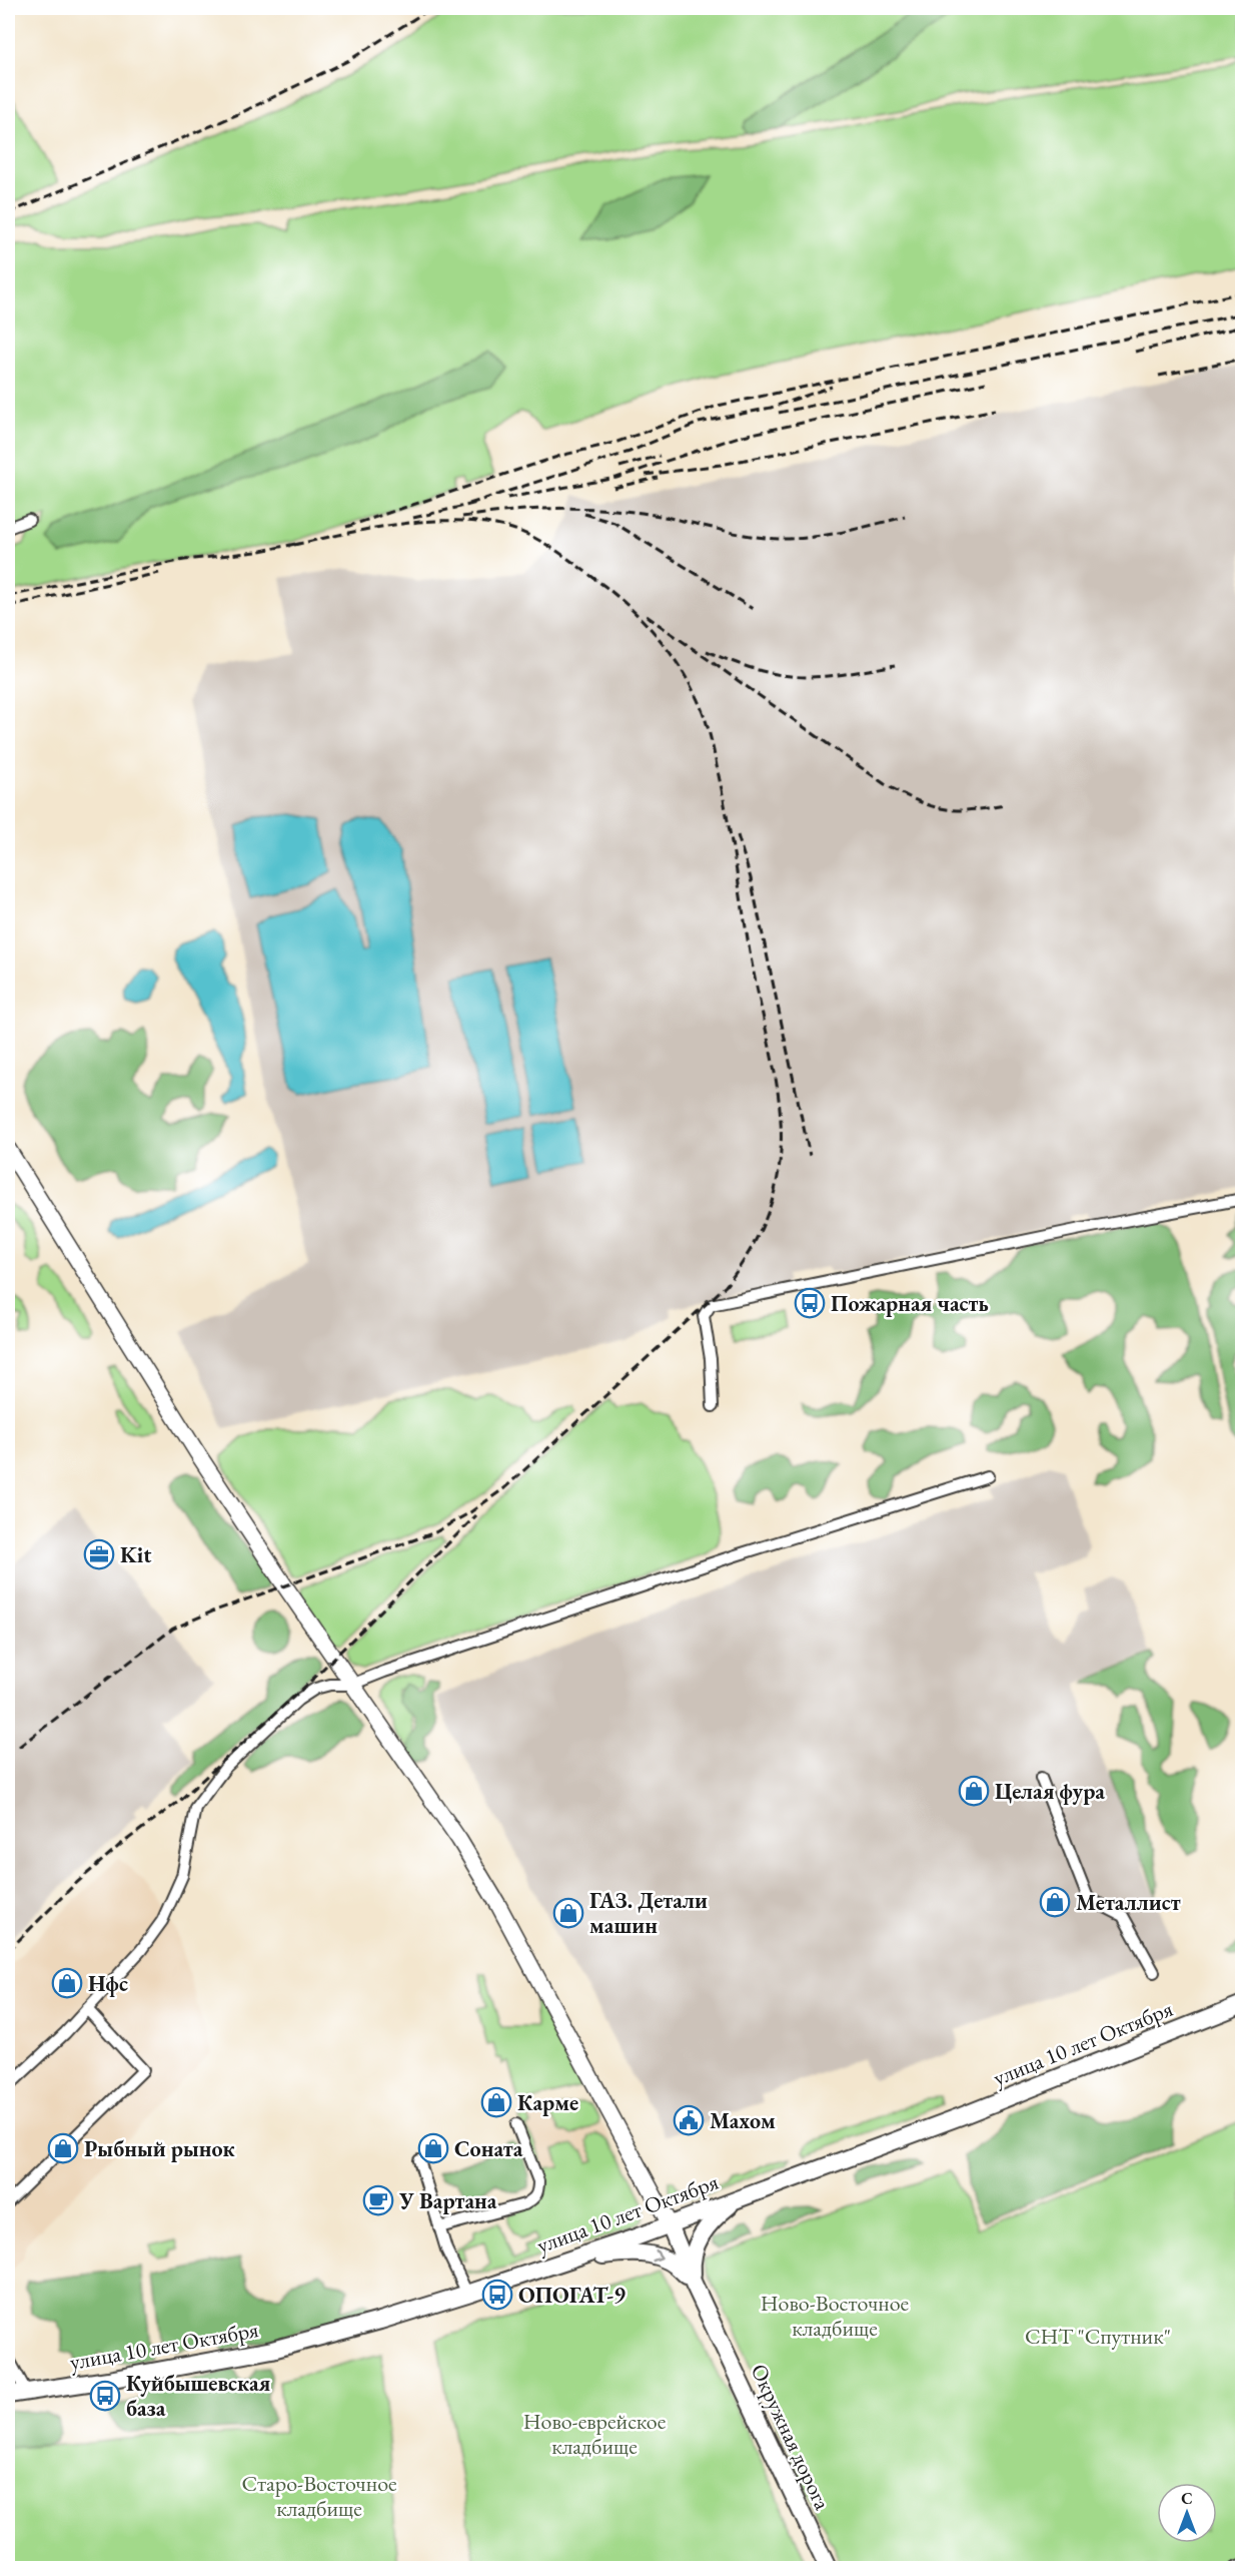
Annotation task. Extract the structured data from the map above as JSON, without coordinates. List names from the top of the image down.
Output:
{
  "streets": {
    "main road": ["улица 10 лет Октября", "Окружная дорога"]
  },
  "crossings": [
    ["улица 10 лет Октября", "Окружная дорога"]
  ],
  "parks": [
    "Ново-Восточное кладбище",
    "СНТ \"Спутник\"",
    "Ново-еврейское кладбище",
    "Старо-Восточное кладбище"
  ],
  "places": {
    "bus stop": ["Пожарная часть", "ОПОГАТ-9", "Куйбышевская база"],
    "office": ["Kit"],
    "shop": [
      "Целая фура",
      "Металлист",
      "ГАЗ. Детали машин",
      "Нфс",
      "Карме",
      "Рыбный рынок",
      "Соната"
    ],
    "public building": ["Махом"],
    "cafe": ["У Вартана"]
  },
  "north": "top"
}
